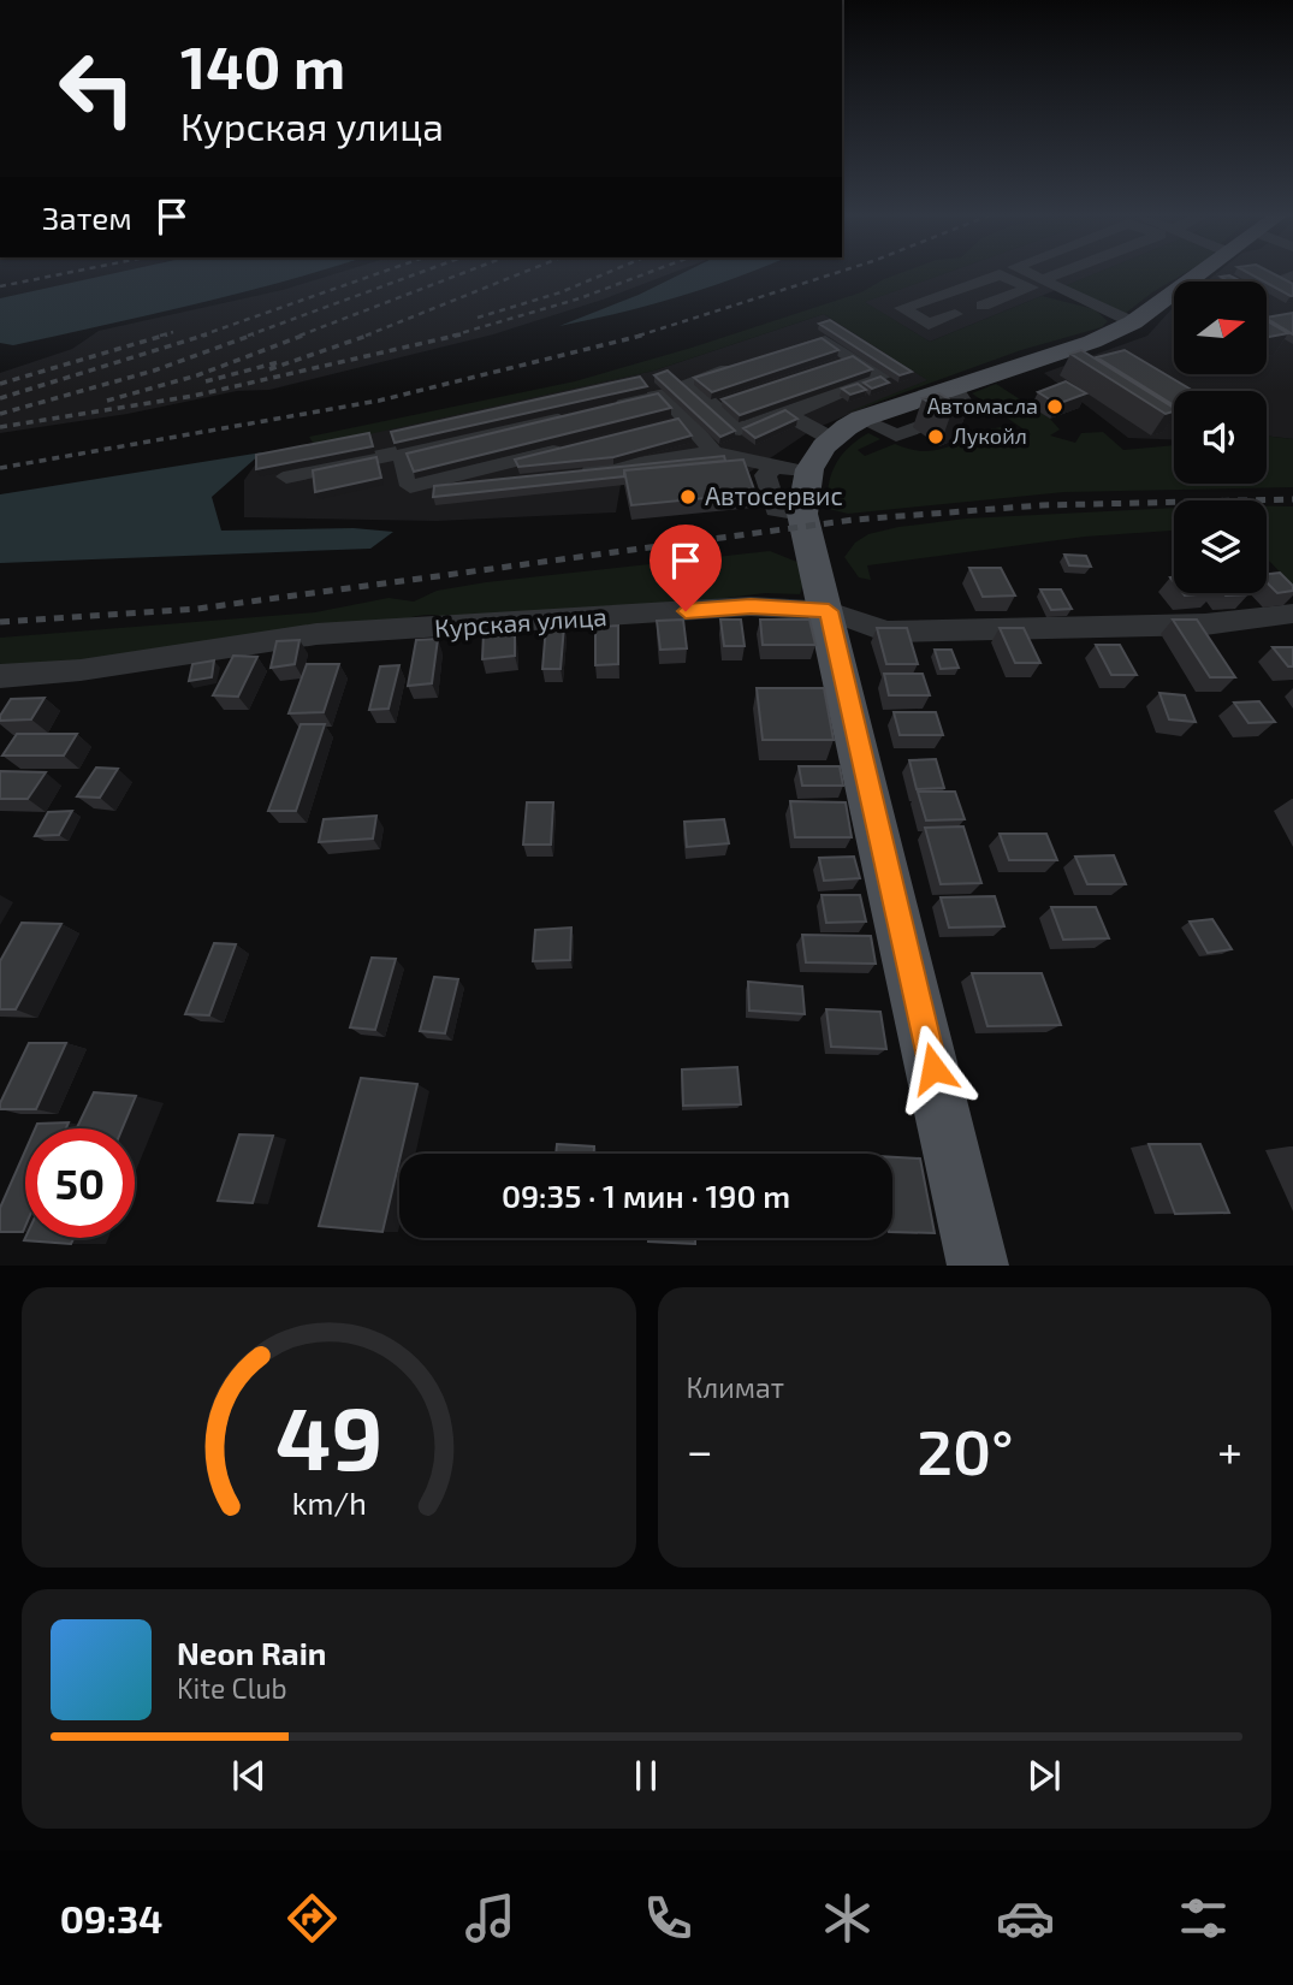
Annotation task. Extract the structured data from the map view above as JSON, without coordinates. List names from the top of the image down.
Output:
{
  "streets": {
    "street": ["Курская улица"]
  },
  "places": ["Автомасла", "Лукойл", "Автосервис"],
  "north": "right",
  "page": {
    "turn": ["140 m", "Курская улица"],
    "then": "Затем",
    "limit": "50",
    "trip": "09:35 · 1 мин · 190 m",
    "tile": "Климат",
    "heat": ["−", "20°", "+"],
    "song": ["Neon Rain", "Kite Club"],
    "tabs": "09:34",
    "gauge": ["49", "km/h"]
  }
}
